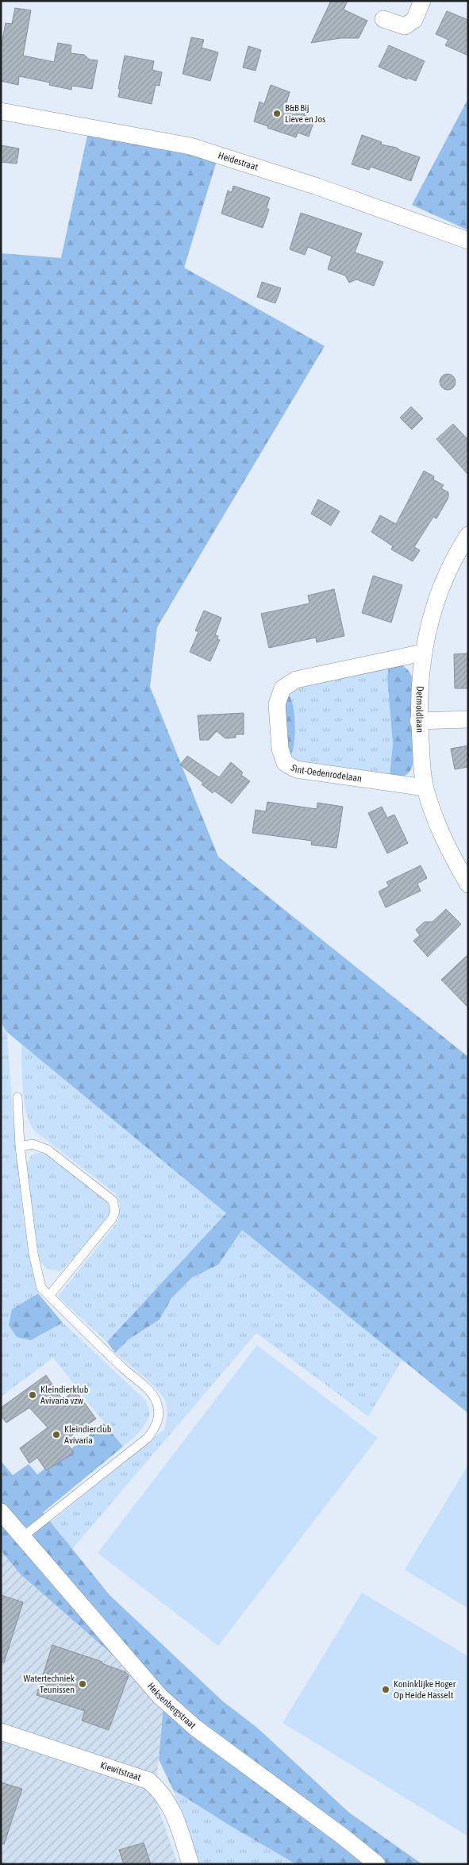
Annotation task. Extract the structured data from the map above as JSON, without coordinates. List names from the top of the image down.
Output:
{
  "streets": {
    "street": [
      "Heidestraat",
      "Detmoldlaan",
      "Sint-Oedenrodelaan",
      "Heksenbergstraat",
      "Kiewitstraat"
    ]
  },
  "crossings": [
    ["Detmoldlaan", "Sint-Oedenrodelaan"]
  ],
  "places": [
    "B&B Bij Lieve en Jos",
    "Kleindierklub Avivaria vzw",
    "Kleindierclub Avivaria",
    "Watertechniek Teunissen",
    "Koninklijke Hoger Op Heide Hasselt"
  ]
}
